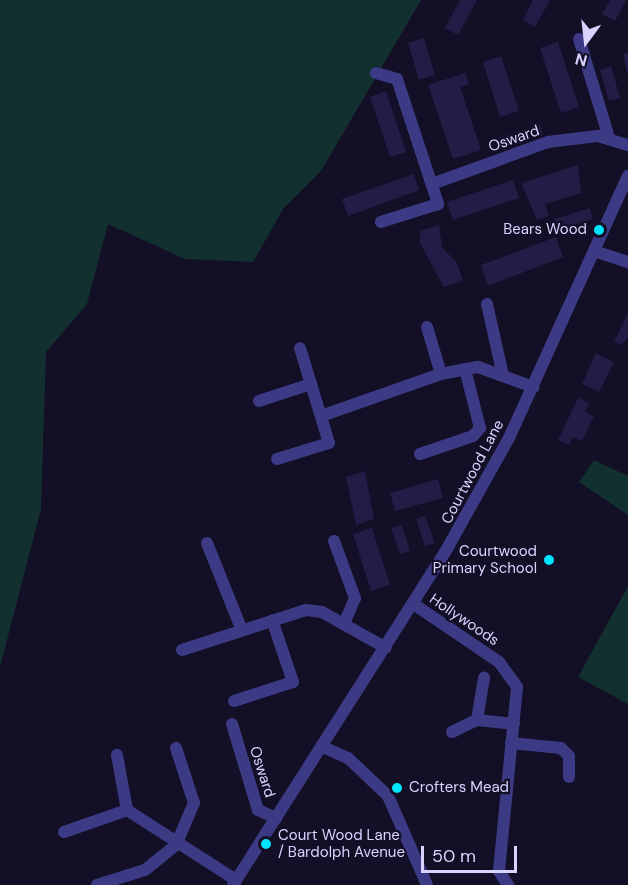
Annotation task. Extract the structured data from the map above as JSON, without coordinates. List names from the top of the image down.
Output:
{
  "streets": {
    "street": ["Osward", "Courtwood Lane", "Hollywoods"]
  },
  "crossings": [
    ["Osward", "Courtwood Lane"],
    ["Courtwood Lane", "Hollywoods"]
  ],
  "places": [
    "Bears Wood",
    "Courtwood Primary School",
    "Crofters Mead",
    "Court Wood Lane / Bardolph Avenue"
  ],
  "scale_bar": "50 m",
  "north": "bottom"
}
